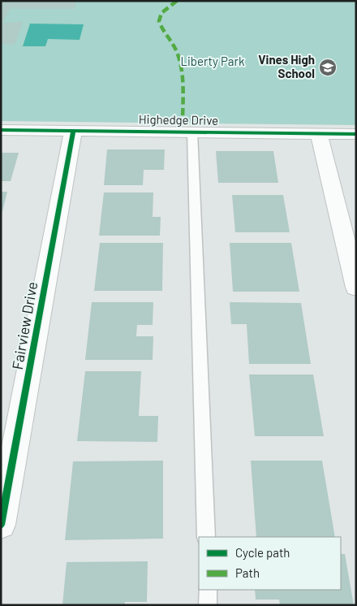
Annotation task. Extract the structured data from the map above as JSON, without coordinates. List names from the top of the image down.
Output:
{
  "streets": {
    "street": ["Highedge Drive", "Fairview Drive"]
  },
  "crossings": [
    ["Highedge Drive", "Fairview Drive"]
  ],
  "parks": ["Liberty Park"],
  "places": {
    "school or university": ["Vines High School"]
  },
  "legend": ["Cycle path", "Path"]
}
